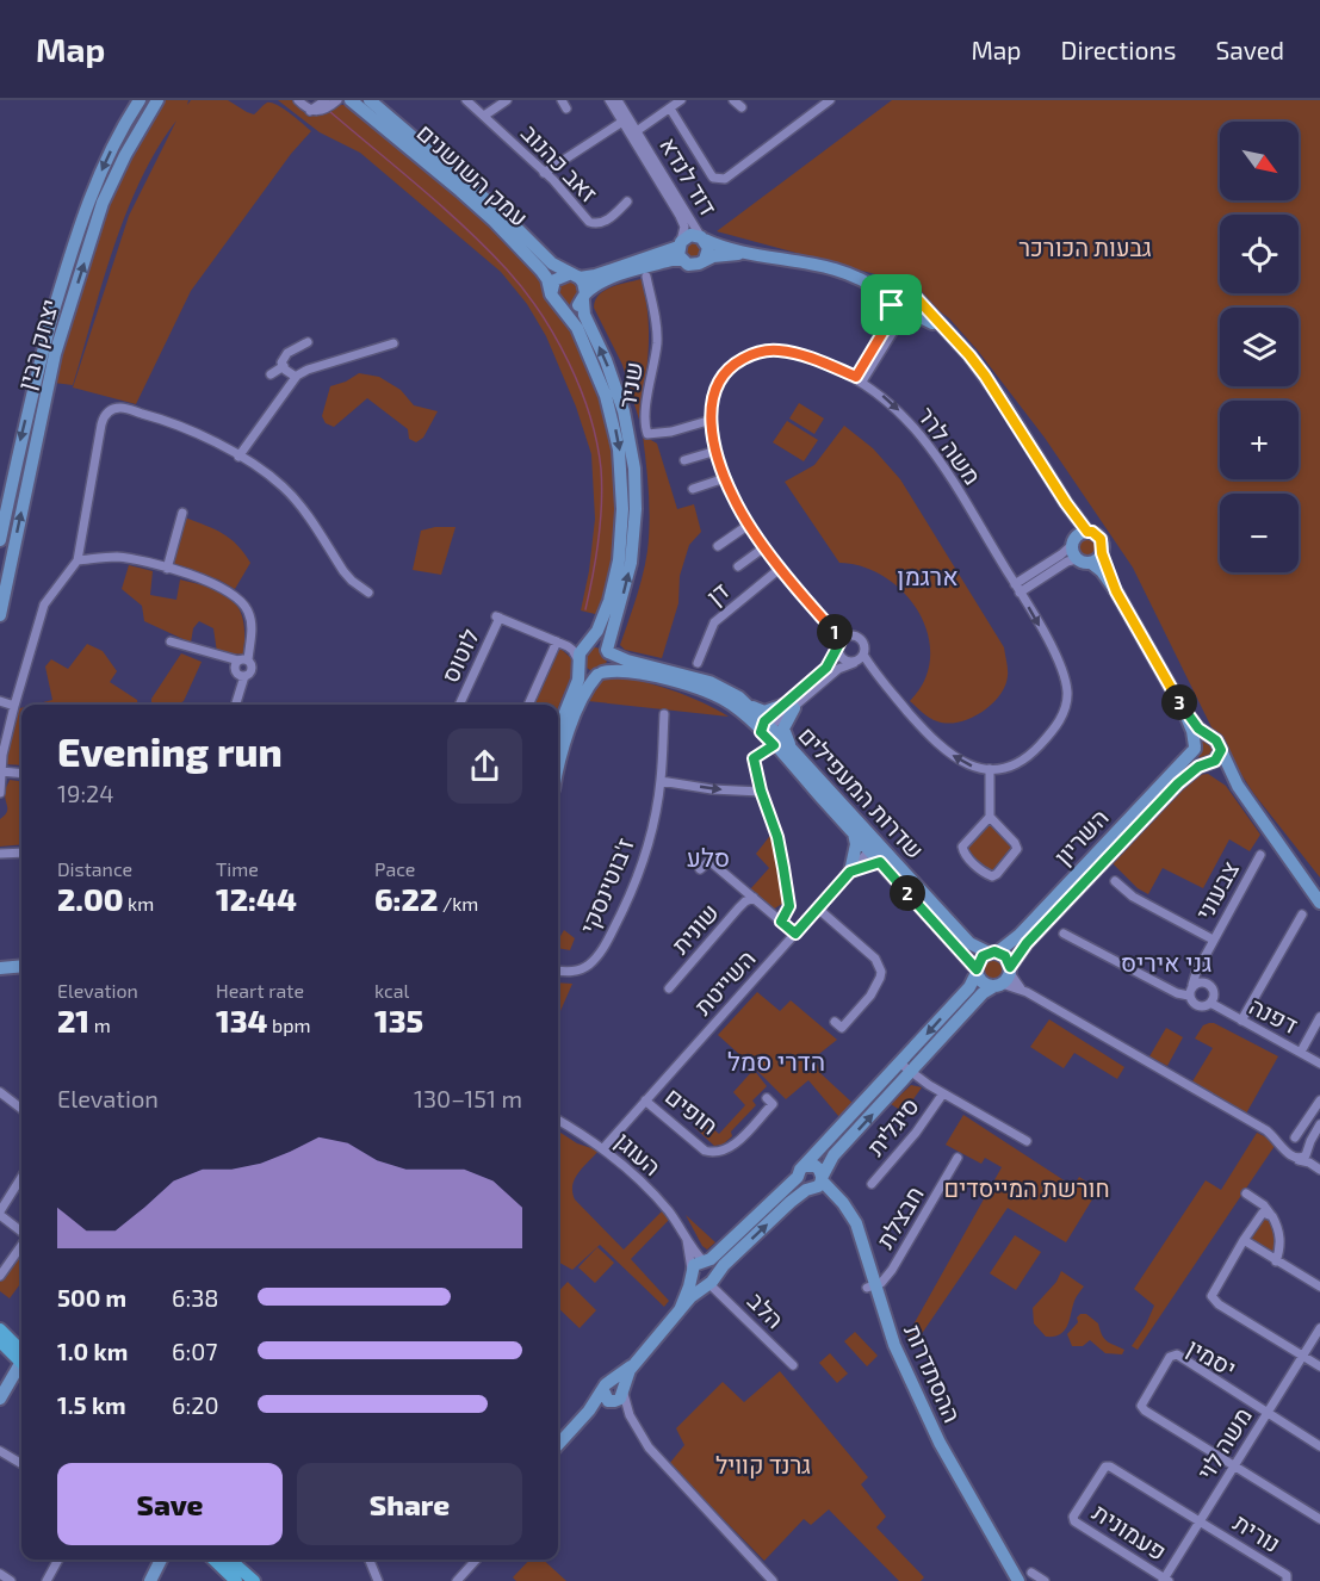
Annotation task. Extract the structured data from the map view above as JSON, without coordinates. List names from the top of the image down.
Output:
{
  "streets": {
    "street": [
      "זאב כהנוב",
      "עמק השושנים",
      "דוד לנדא",
      "יצחק רבין",
      "שניר",
      "משה לרר",
      "דן",
      "לוטוס",
      "שדרות המעפילים",
      "השריון",
      "ז'בוטינסקי",
      "צבעוני",
      "שונית",
      "השייטת",
      "דפנה",
      "חופים",
      "סיגלית",
      "העוגן",
      "חבצלת",
      "הלב",
      "יסמין",
      "ההסתדרות",
      "משה לוי",
      "פעמונית",
      "נורית"
    ]
  },
  "crossings": [
    ["שניר", "משה לרר"],
    ["משה לרר", "דן"],
    ["שדרות המעפילים", "השריון"],
    ["שדרות המעפילים", "השייטת"],
    ["השריון", "העוגן"],
    ["השריון", "הלב"],
    ["השריון", "ההסתדרות"],
    ["צבעוני", "דפנה"],
    ["השייטת", "חופים"],
    ["השייטת", "העוגן"],
    ["העוגן", "הלב"],
    ["חבצלת", "ההסתדרות"],
    ["יסמין", "משה לוי"],
    ["משה לוי", "פעמונית"],
    ["משה לוי", "נורית"],
    ["פעמונית", "נורית"]
  ],
  "one_way": ["משה לרר"],
  "districts": [
    "ארגמן",
    "סלע",
    "גני איריס",
    "הדרי סמל"
  ],
  "parks": ["גבעות הכורכר", "חורשת המייסדים", "גרנד קוויל"],
  "north": "bottom right",
  "page": {
    "header": "Map",
    "nav": ["Map", "Directions", "Saved"],
    "map_buttons": ["+", "−"],
    "pins": ["1", "3", "2"],
    "heading": ["Evening run", "19:24"],
    "stats": [
      ["Distance", "2.00 km"],
      ["Time", "12:44"],
      ["Pace", "6:22 /km"],
      ["Elevation", "21 m"],
      ["Heart rate", "134 bpm"],
      ["kcal", "135"]
    ],
    "chart": ["Elevation", "130–151 m"],
    "list": [
      {
        "name": "500 m",
        "note": "6:38"
      },
      {
        "name": "1.0 km",
        "note": "6:07"
      },
      {
        "name": "1.5 km",
        "note": "6:20"
      }
    ],
    "buttons": ["Save", "Share"]
  }
}
